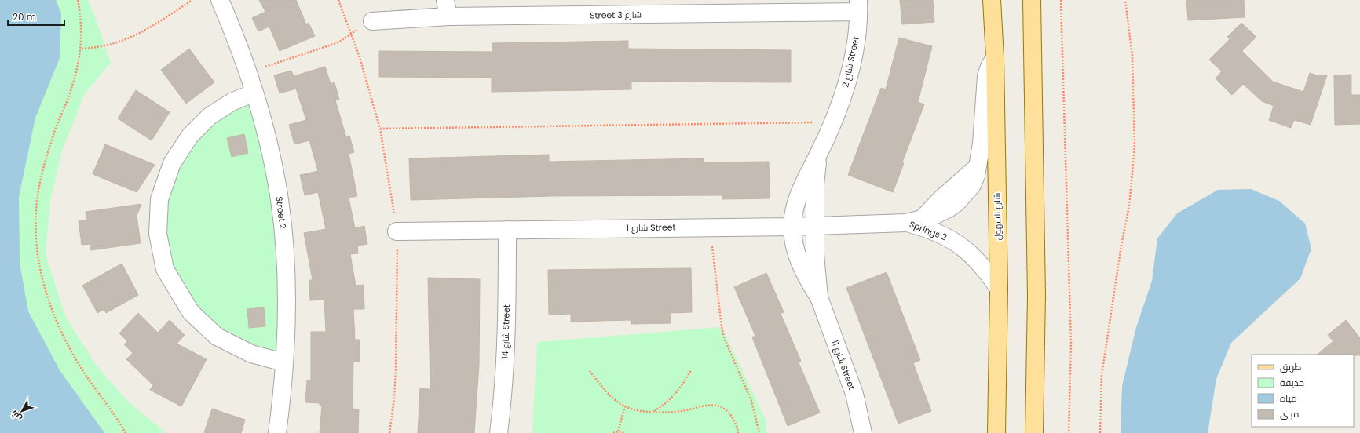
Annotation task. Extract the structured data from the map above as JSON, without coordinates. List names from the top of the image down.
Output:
{
  "streets": {
    "main road": ["شارع السهول"],
    "street": [
      "Street شارع 3",
      "شارع 2 Street",
      "Street 2",
      "شارع 1 Street",
      "Springs 2",
      "شارع 14 Street",
      "شارع 11 Street"
    ]
  },
  "crossings": [
    ["Street شارع 3", "شارع 2 Street"],
    ["شارع 2 Street", "شارع 1 Street"],
    ["شارع 2 Street", "شارع 11 Street"],
    ["شارع السهول", "Springs 2"],
    ["شارع 1 Street", "Springs 2"],
    ["شارع 1 Street", "شارع 14 Street"],
    ["شارع 1 Street", "شارع 11 Street"]
  ],
  "legend": [
    "طريق",
    "حديقة",
    "مياه",
    "مبنى"
  ],
  "scale_bar": "20 m",
  "north": "bottom left"
}
